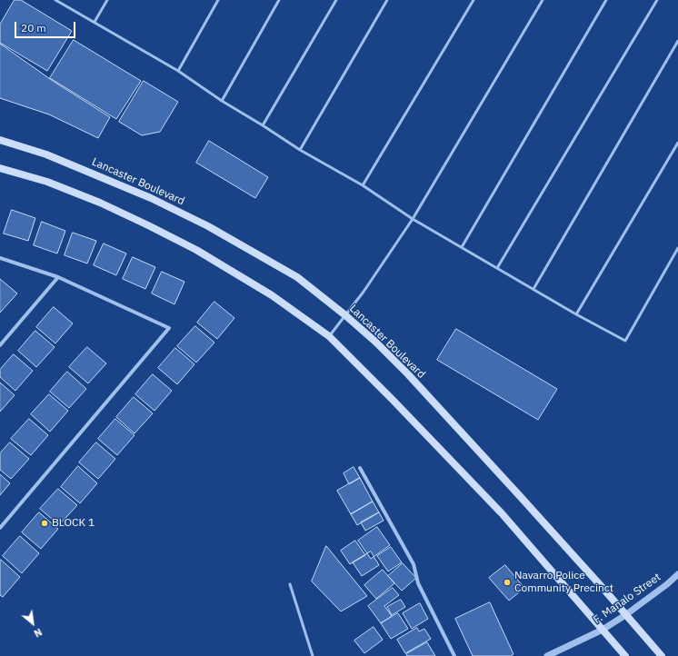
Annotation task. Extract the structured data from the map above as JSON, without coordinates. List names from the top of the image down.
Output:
{
  "streets": {
    "main road": ["Lancaster Boulevard"],
    "street": ["F. Manalo Street"]
  },
  "crossings": [
    ["Lancaster Boulevard", "F. Manalo Street"]
  ],
  "places": ["BLOCK 1", "Navarro Police Community Precinct"],
  "scale_bar": "20 m",
  "north": "bottom right"
}
